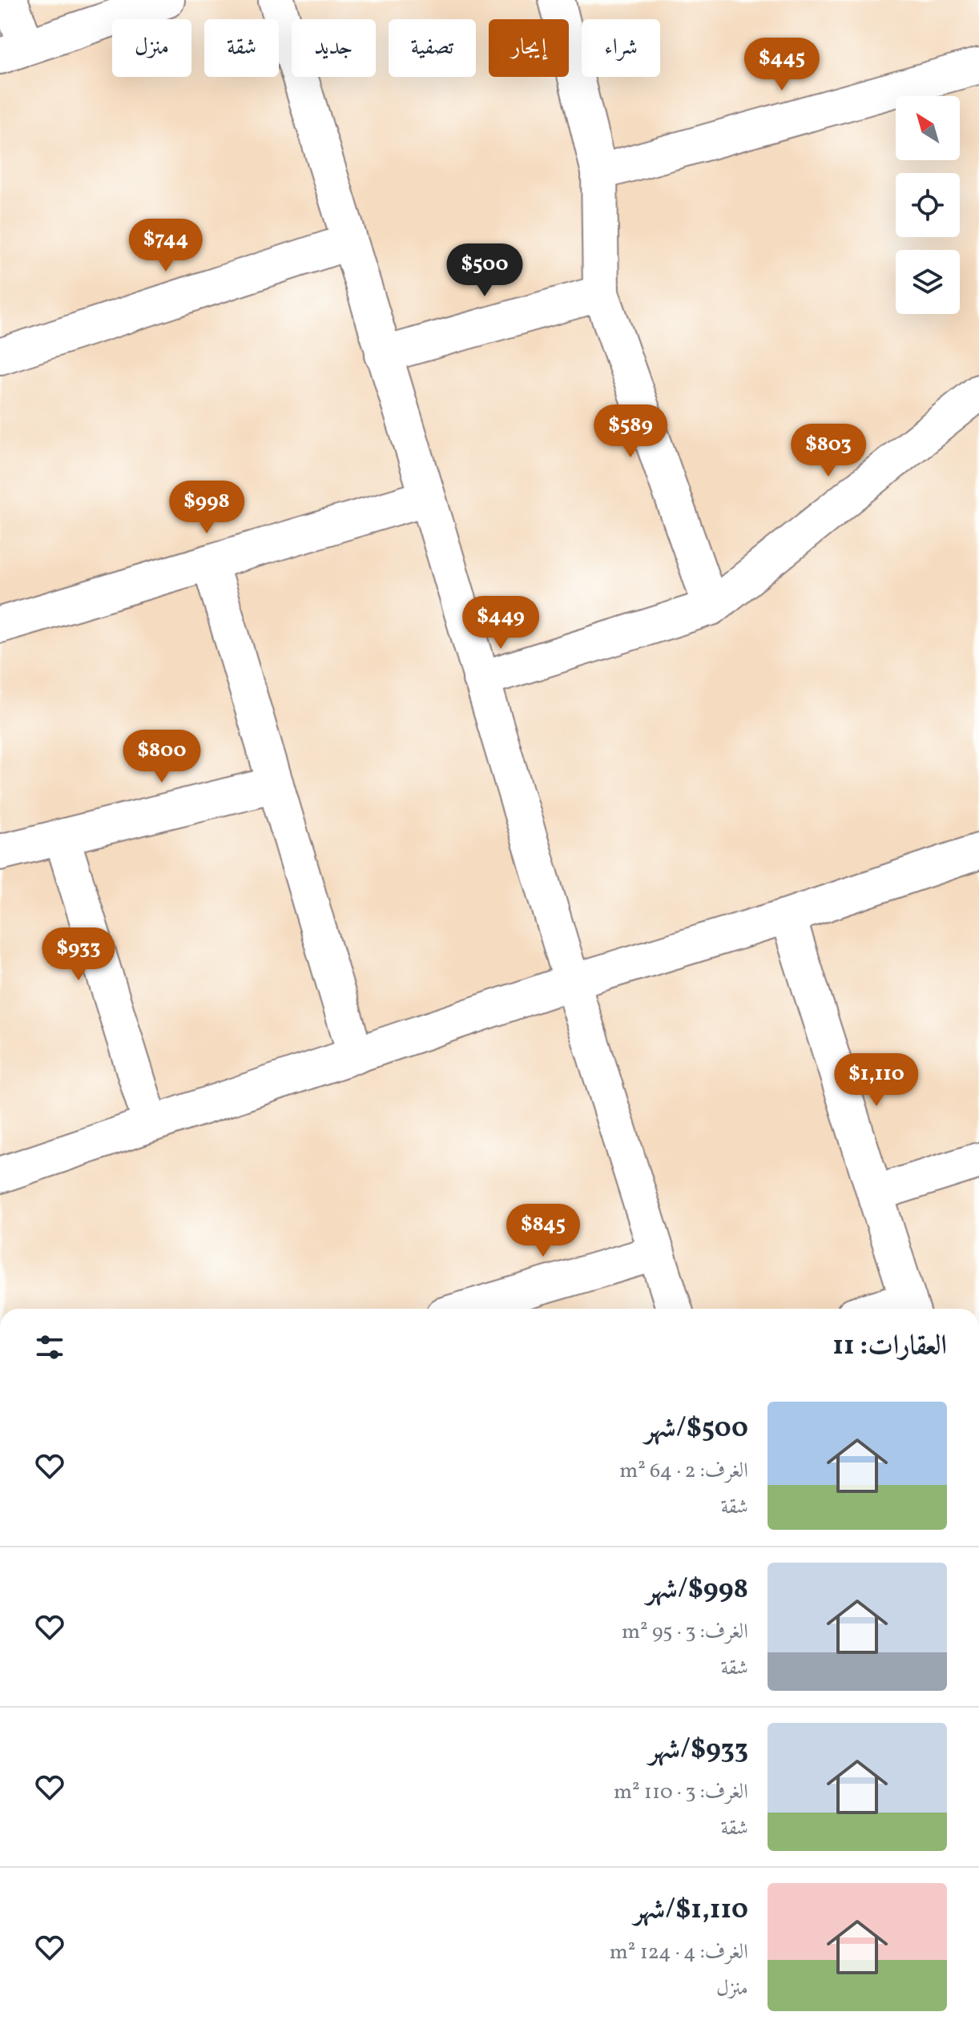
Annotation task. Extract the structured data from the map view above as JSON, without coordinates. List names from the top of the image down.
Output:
{
  "north": "top left",
  "page": {
    "chip": [
      "شراء",
      "إيجار",
      "تصفية",
      "جديد",
      "شقة",
      "منزل"
    ],
    "price": [
      "$445",
      "$744",
      "$500",
      "$589",
      "$803",
      "$998",
      "$449",
      "$800",
      "$933",
      "$1,110",
      "$845"
    ],
    "heading": "العقارات: 11",
    "list": [
      {
        "name": "$500/شهر",
        "note": "الغرف: 2 · 64 m² · شقة"
      },
      {
        "name": "$998/شهر",
        "note": "الغرف: 3 · 95 m² · شقة"
      },
      {
        "name": "$933/شهر",
        "note": "الغرف: 3 · 110 m² · شقة"
      },
      {
        "name": "$1,110/شهر",
        "note": "الغرف: 4 · 124 m² · منزل"
      }
    ]
  }
}
